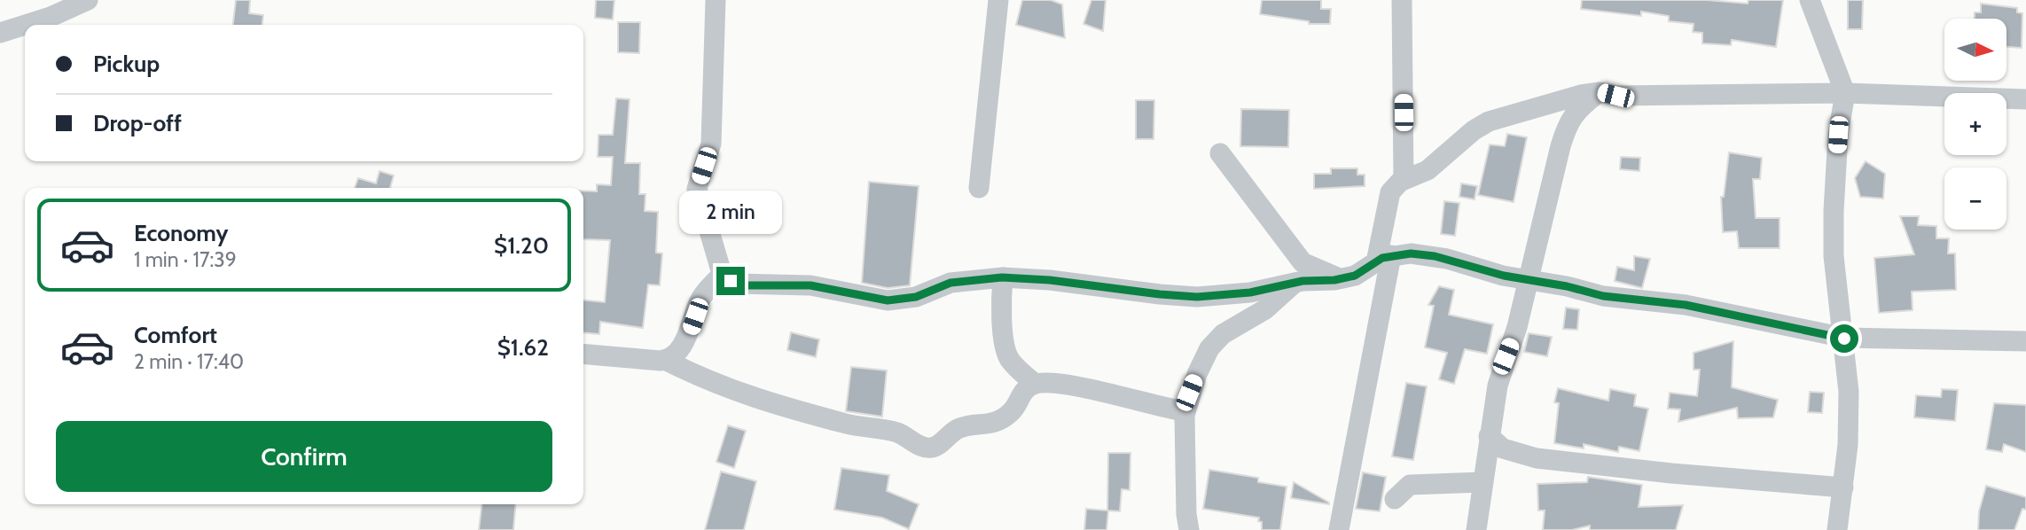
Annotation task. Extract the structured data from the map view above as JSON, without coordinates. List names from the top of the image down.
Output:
{
  "north": "right",
  "page": {
    "map_buttons": ["+", "−"],
    "banner": ["Pickup", "Drop-off"],
    "bubble": "2 min",
    "list": [
      {
        "name": "Economy",
        "note": "1 min · 17:39",
        "value": "$1.20"
      },
      {
        "name": "Comfort",
        "note": "2 min · 17:40",
        "value": "$1.62"
      }
    ],
    "buttons": "Confirm"
  }
}
